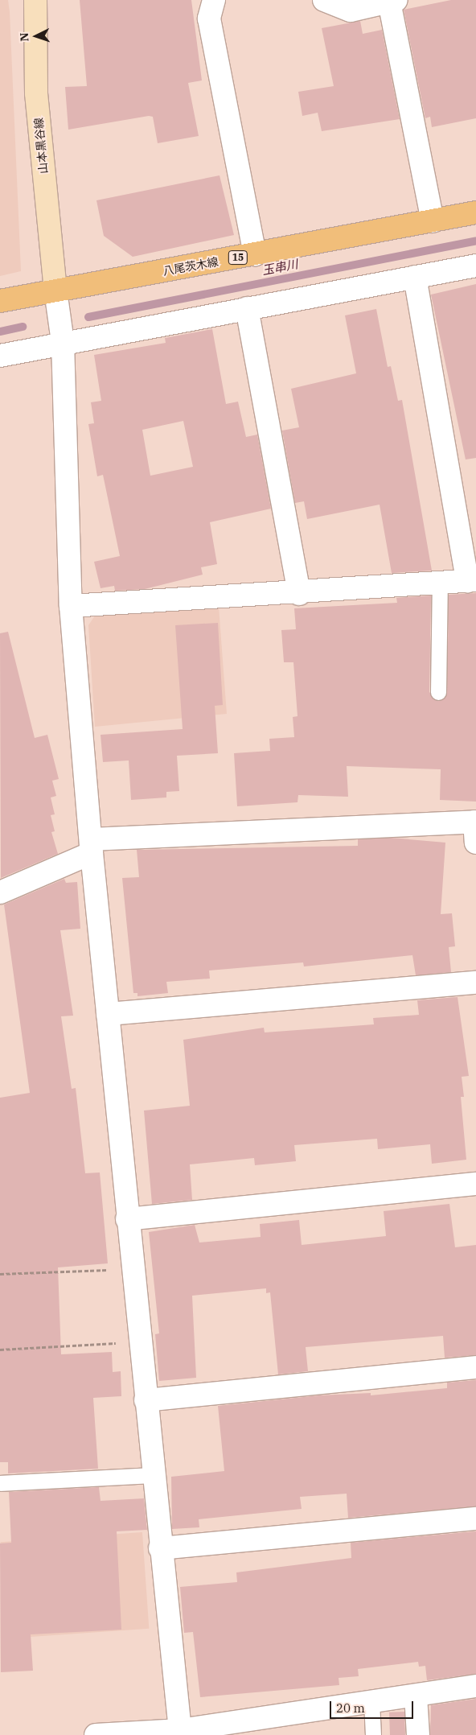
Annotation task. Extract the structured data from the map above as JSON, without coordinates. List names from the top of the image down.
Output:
{
  "streets": {
    "main road": ["山本黒谷線", "15", "八尾茨木線"]
  },
  "crossings": [
    ["山本黒谷線", "八尾茨木線"]
  ],
  "water": ["玉串川"],
  "scale_bar": "20 m",
  "north": "left"
}
